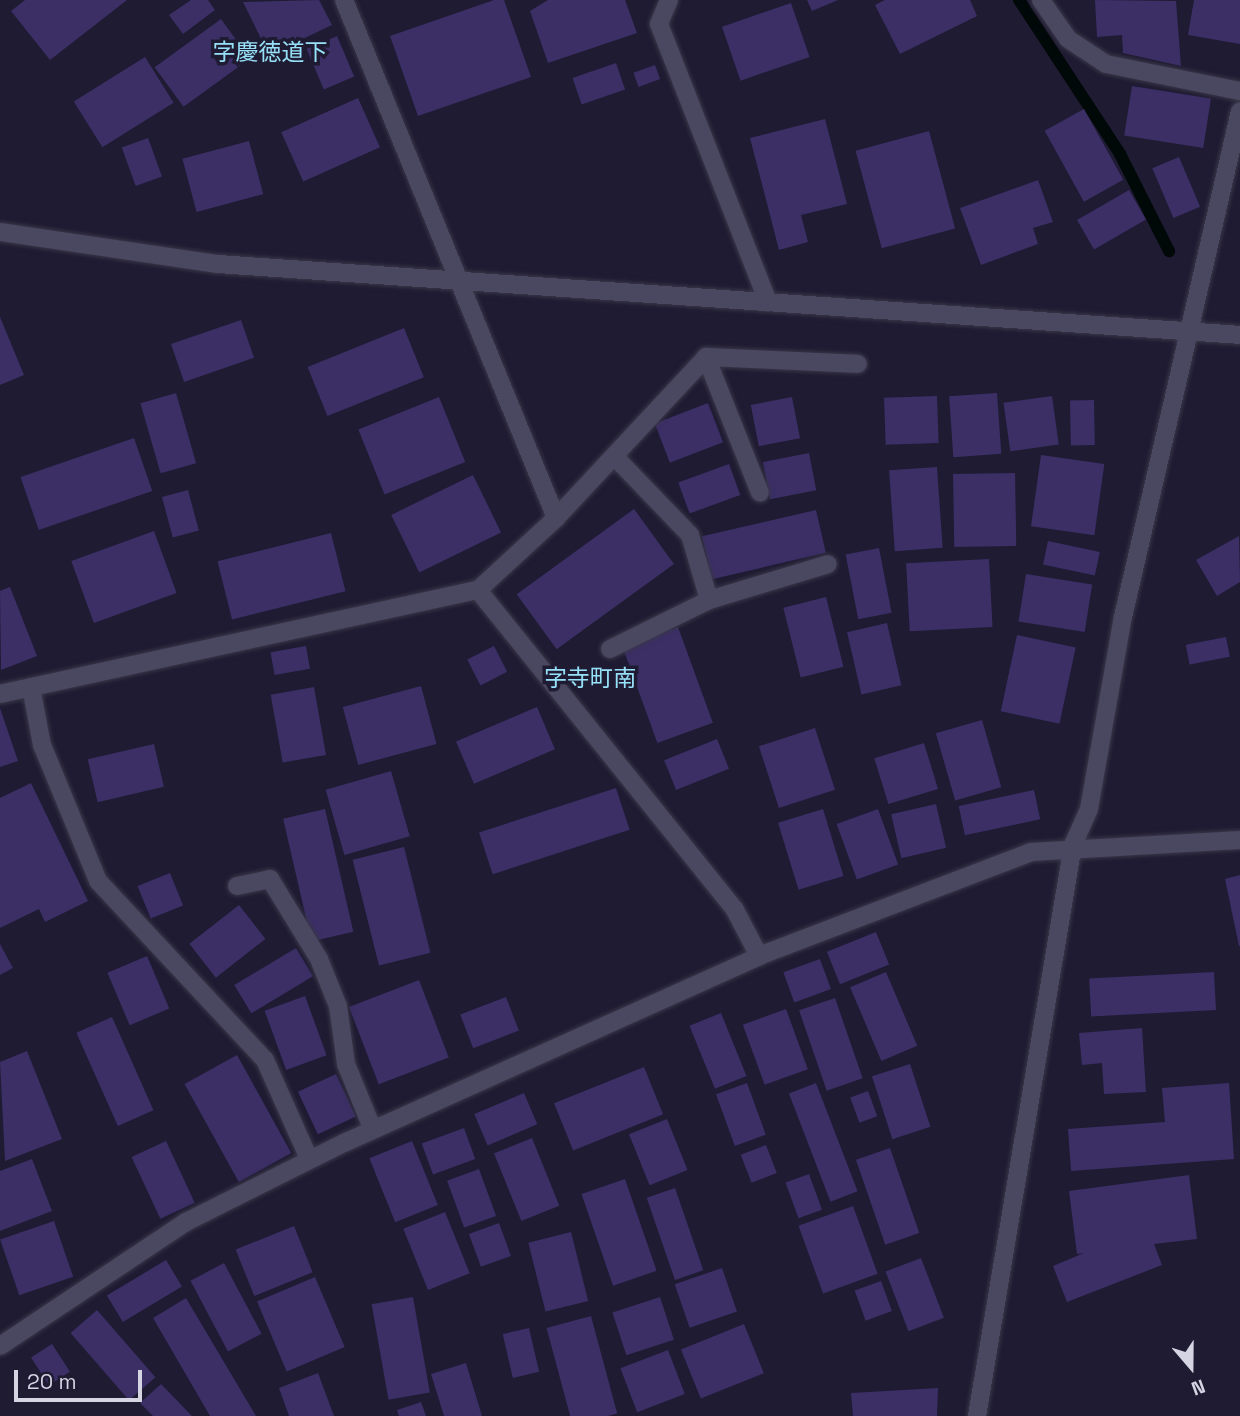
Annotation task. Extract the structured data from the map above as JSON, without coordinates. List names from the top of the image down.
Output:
{
  "districts": ["字慶徳道下", "字寺町南"],
  "scale_bar": "20 m",
  "north": "bottom"
}
